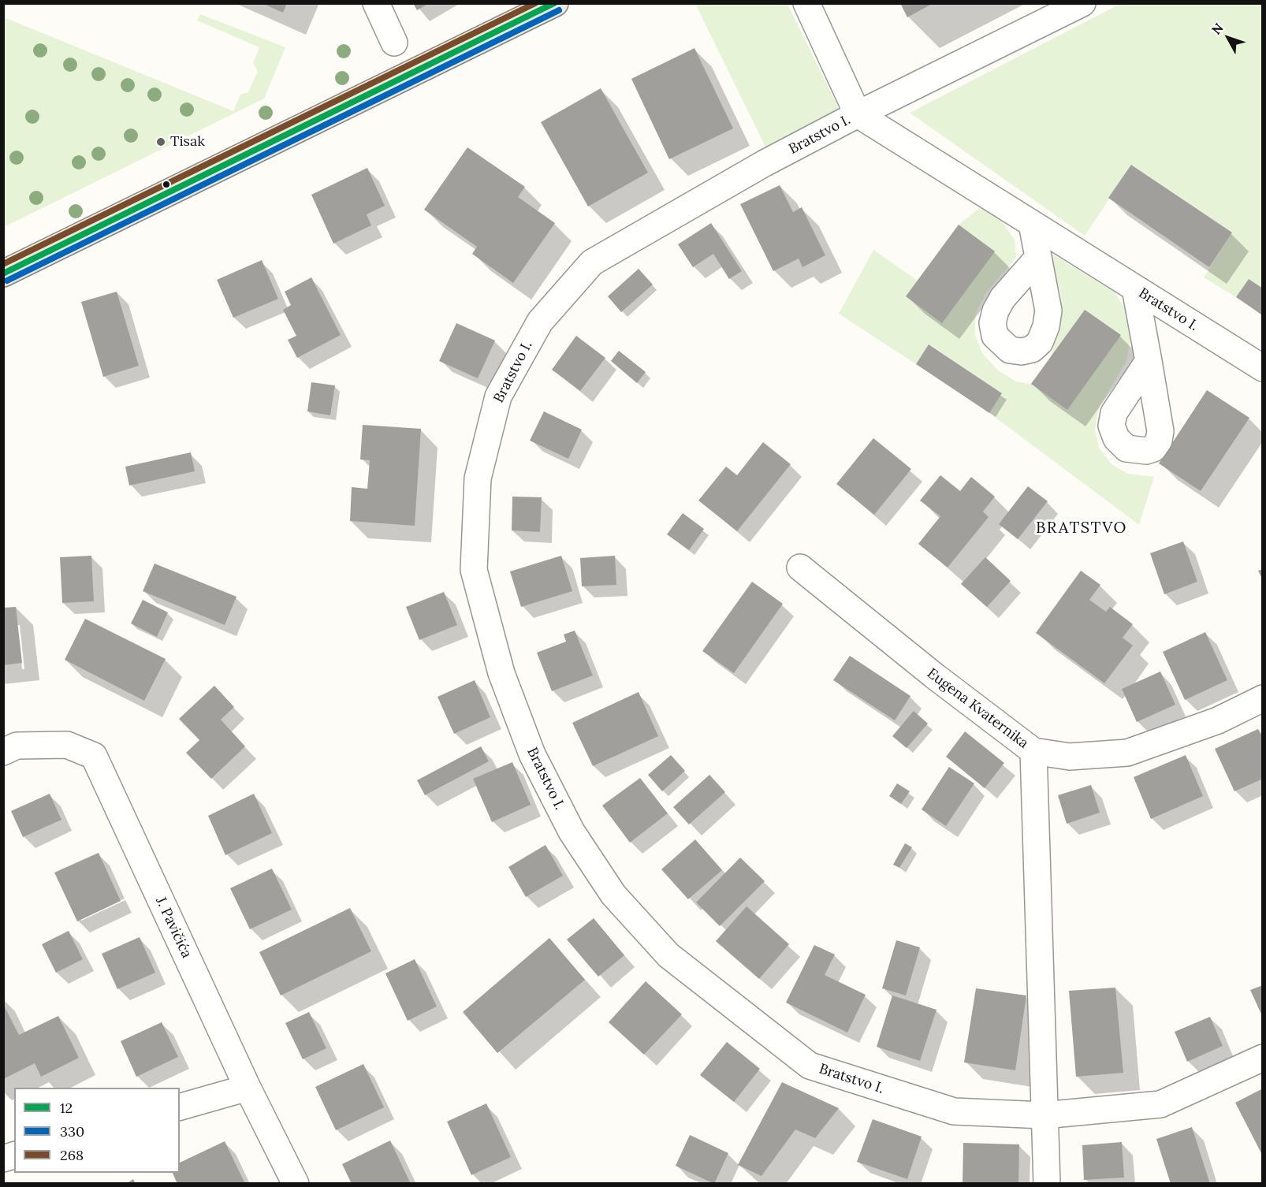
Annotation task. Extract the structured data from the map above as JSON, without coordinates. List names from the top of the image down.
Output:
{
  "streets": {
    "street": ["Bratstvo I.", "Eugena Kvaternika", "J. Pavičića"]
  },
  "districts": ["BRATSTVO"],
  "places": ["Tisak"],
  "lines": ["transit line 12", "transit line 268", "transit line 330"],
  "legend": ["12", "330", "268"],
  "north": "top left"
}
